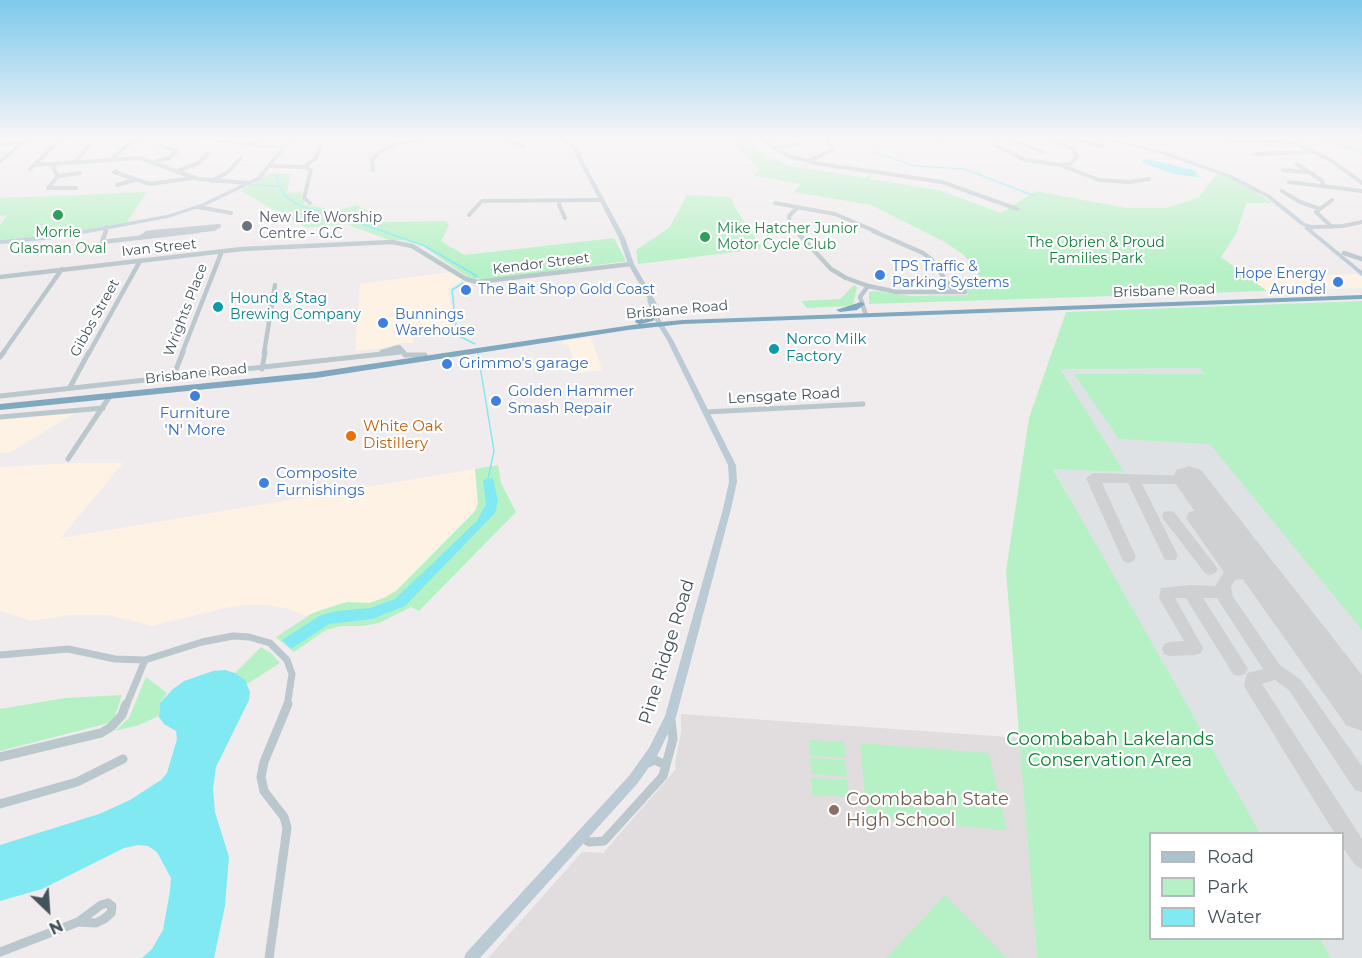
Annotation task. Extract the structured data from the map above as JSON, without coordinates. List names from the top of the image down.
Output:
{
  "streets": {
    "highway": ["Brisbane Road"],
    "street": [
      "Ivan Street",
      "Kendor Street",
      "Wrights Place",
      "Gibbs Street",
      "Lensgate Road",
      "Pine Ridge Road"
    ]
  },
  "crossings": [
    ["Ivan Street", "Kendor Street"],
    ["Ivan Street", "Wrights Place"],
    ["Ivan Street", "Gibbs Street"],
    ["Kendor Street", "Pine Ridge Road"],
    ["Brisbane Road", "Wrights Place"],
    ["Brisbane Road", "Gibbs Street"],
    ["Brisbane Road", "Pine Ridge Road"],
    ["Lensgate Road", "Pine Ridge Road"]
  ],
  "parks": ["The Obrien & Proud Families Park", "Coombabah Lakelands Conservation Area"],
  "places": [
    "Morrie Glasman Oval",
    "New Life Worship Centre - G.C",
    "Mike Hatcher Junior Motor Cycle Club",
    "TPS Traffic & Parking Systems",
    "Hope Energy Arundel",
    "The Bait Shop Gold Coast",
    "Hound & Stag Brewing Company",
    "Bunnings Warehouse",
    "Norco Milk Factory",
    "Grimmo's garage",
    "Furniture 'N' More",
    "Golden Hammer Smash Repair",
    "White Oak Distillery",
    "Composite Furnishings",
    "Coombabah State High School"
  ],
  "legend": ["Road", "Park", "Water"],
  "north": "bottom right"
}
